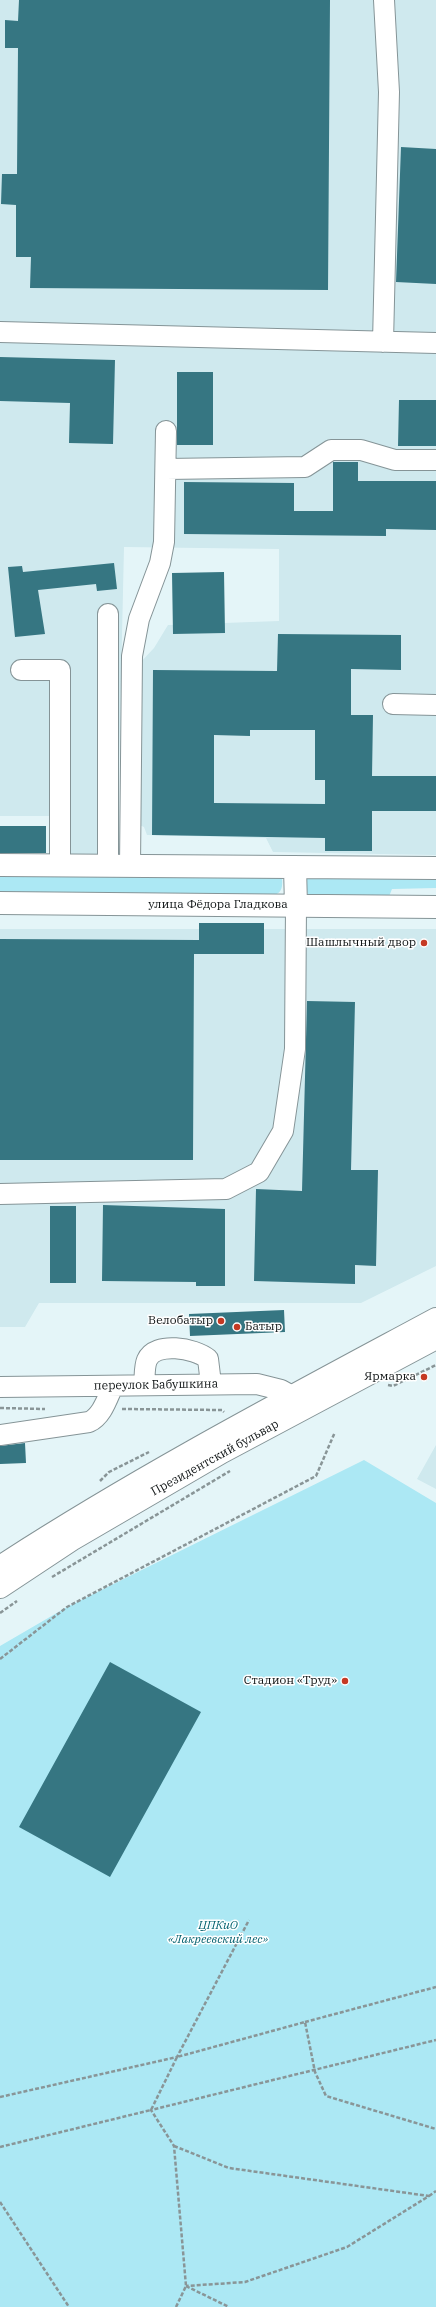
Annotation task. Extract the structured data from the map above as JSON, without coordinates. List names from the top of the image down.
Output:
{
  "streets": {
    "main road": ["улица Фёдора Гладкова", "Президентский бульвар"],
    "lane": ["переулок Бабушкина"]
  },
  "crossings": [
    ["переулок Бабушкина", "Президентский бульвар"]
  ],
  "parks": ["ЦПКиО «Лакреевский лес»"],
  "places": [
    "Шашлычный двор",
    "Велобатыр",
    "Батыр",
    "Ярмарка",
    "Стадион «Труд»"
  ]
}
